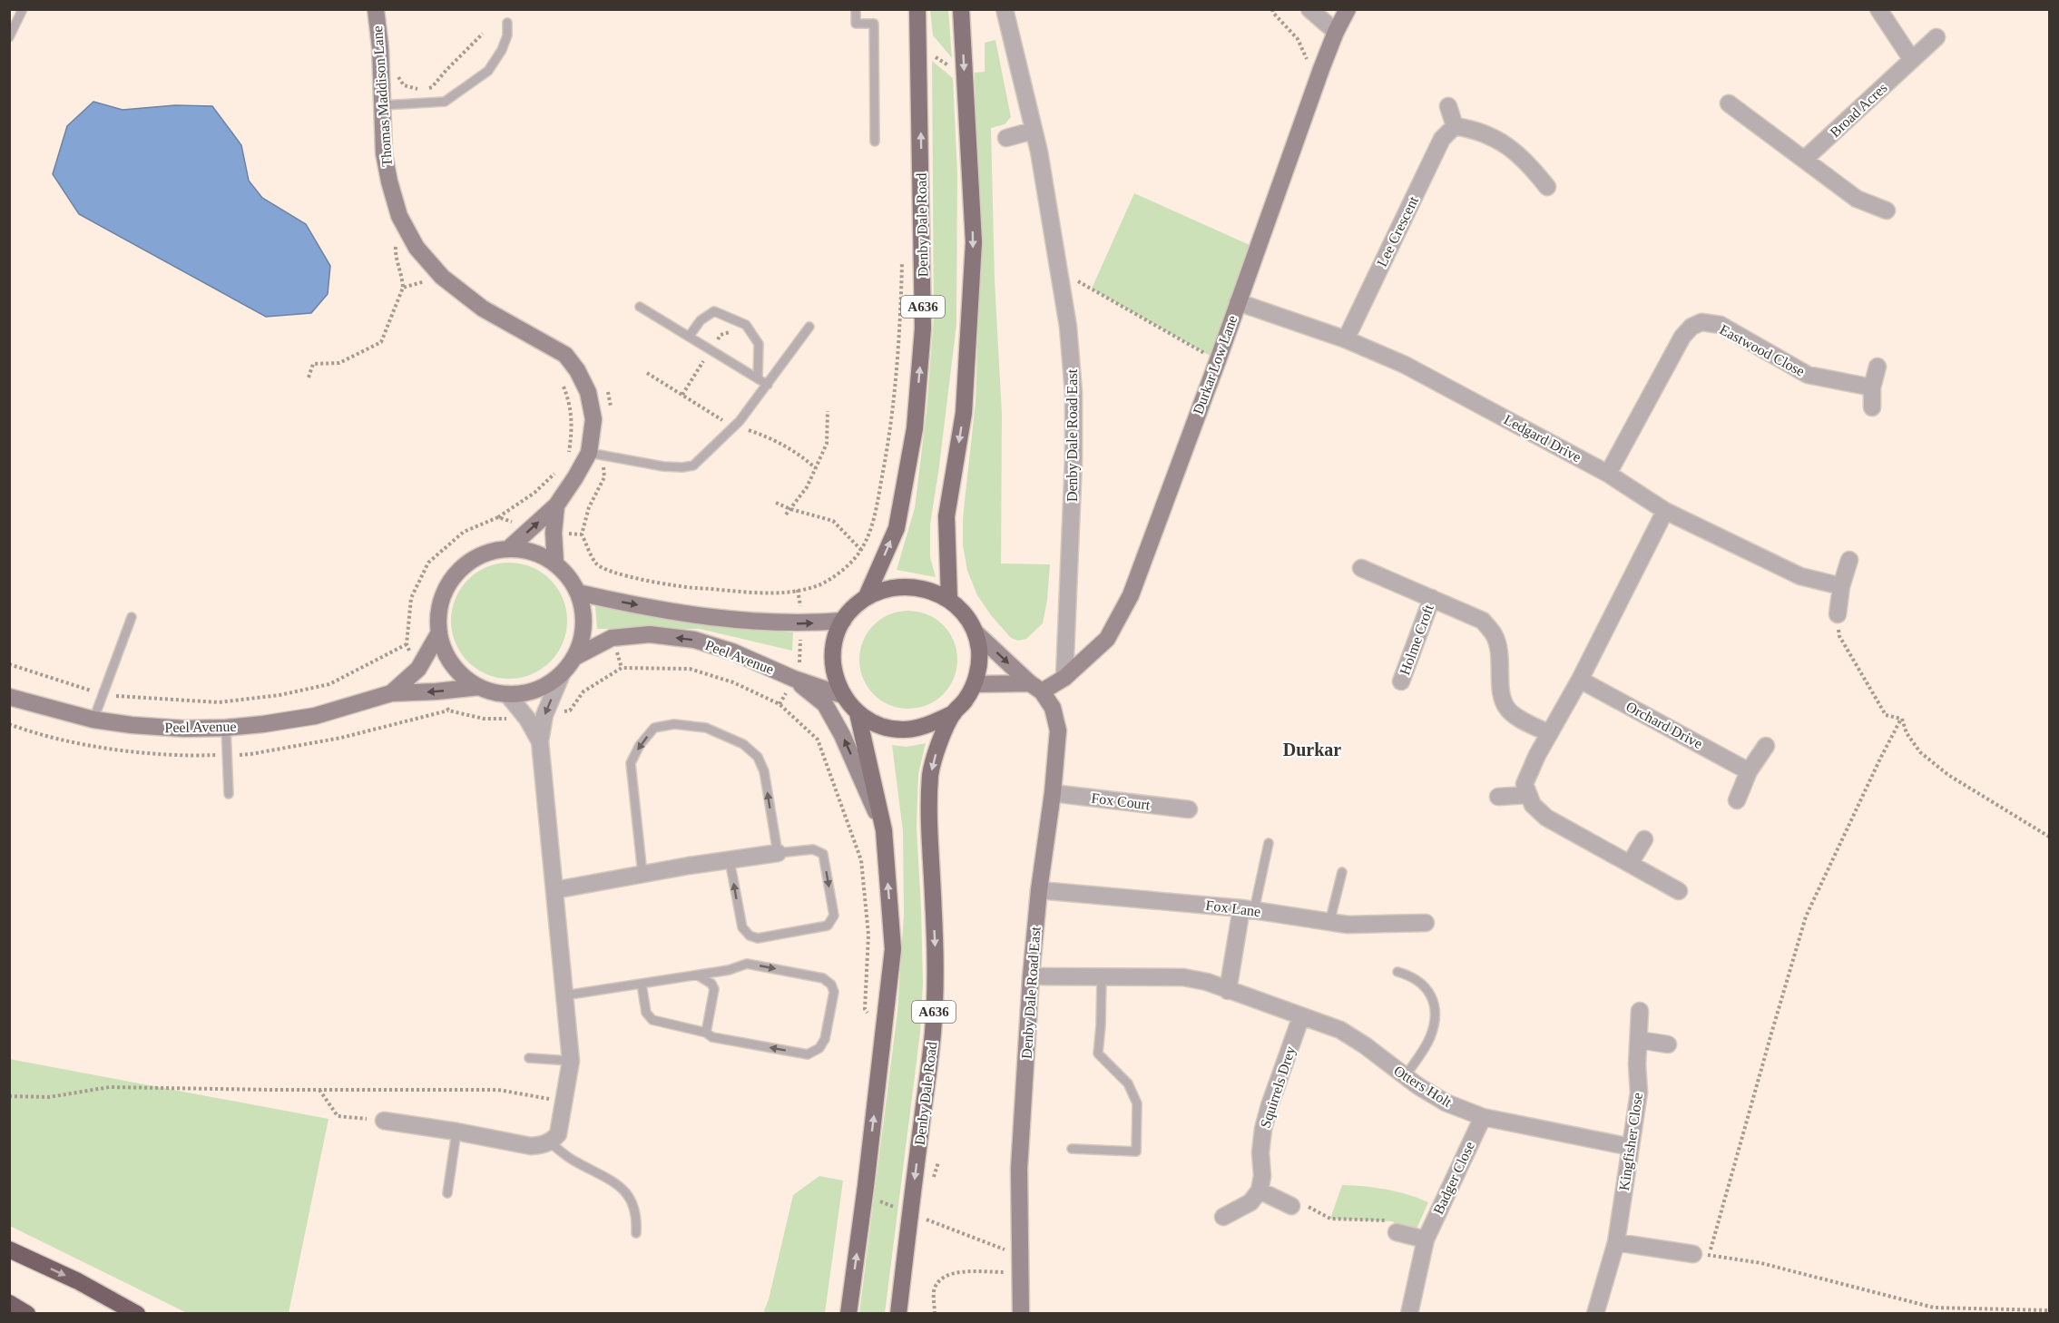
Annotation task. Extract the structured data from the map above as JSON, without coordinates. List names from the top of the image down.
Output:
{
  "streets": {
    "main road": ["Denby Dale Road", "A636"],
    "street": [
      "Thomas Maddison Lane",
      "Broad Acres",
      "Lee Crescent",
      "Eastwood Close",
      "Durkar Low Lane",
      "Denby Dale Road East",
      "Ledgard Drive",
      "Holme Croft",
      "Peel Avenue",
      "Orchard Drive",
      "Fox Court",
      "Fox Lane",
      "Otters Holt",
      "Squirrels Drey",
      "Kingfisher Close",
      "Badger Close"
    ]
  },
  "crossings": [
    ["Thomas Maddison Lane", "Peel Avenue"],
    ["Denby Dale Road", "Denby Dale Road East"],
    ["Denby Dale Road", "Peel Avenue"],
    ["Lee Crescent", "Ledgard Drive"],
    ["Eastwood Close", "Ledgard Drive"],
    ["Durkar Low Lane", "Denby Dale Road East"],
    ["Durkar Low Lane", "Ledgard Drive"],
    ["Denby Dale Road East", "Peel Avenue"],
    ["Denby Dale Road East", "Fox Court"],
    ["Denby Dale Road East", "Fox Lane"],
    ["Denby Dale Road East", "Otters Holt"],
    ["Otters Holt", "Squirrels Drey"],
    ["Otters Holt", "Kingfisher Close"],
    ["Otters Holt", "Badger Close"]
  ],
  "districts": ["Durkar"]
}
